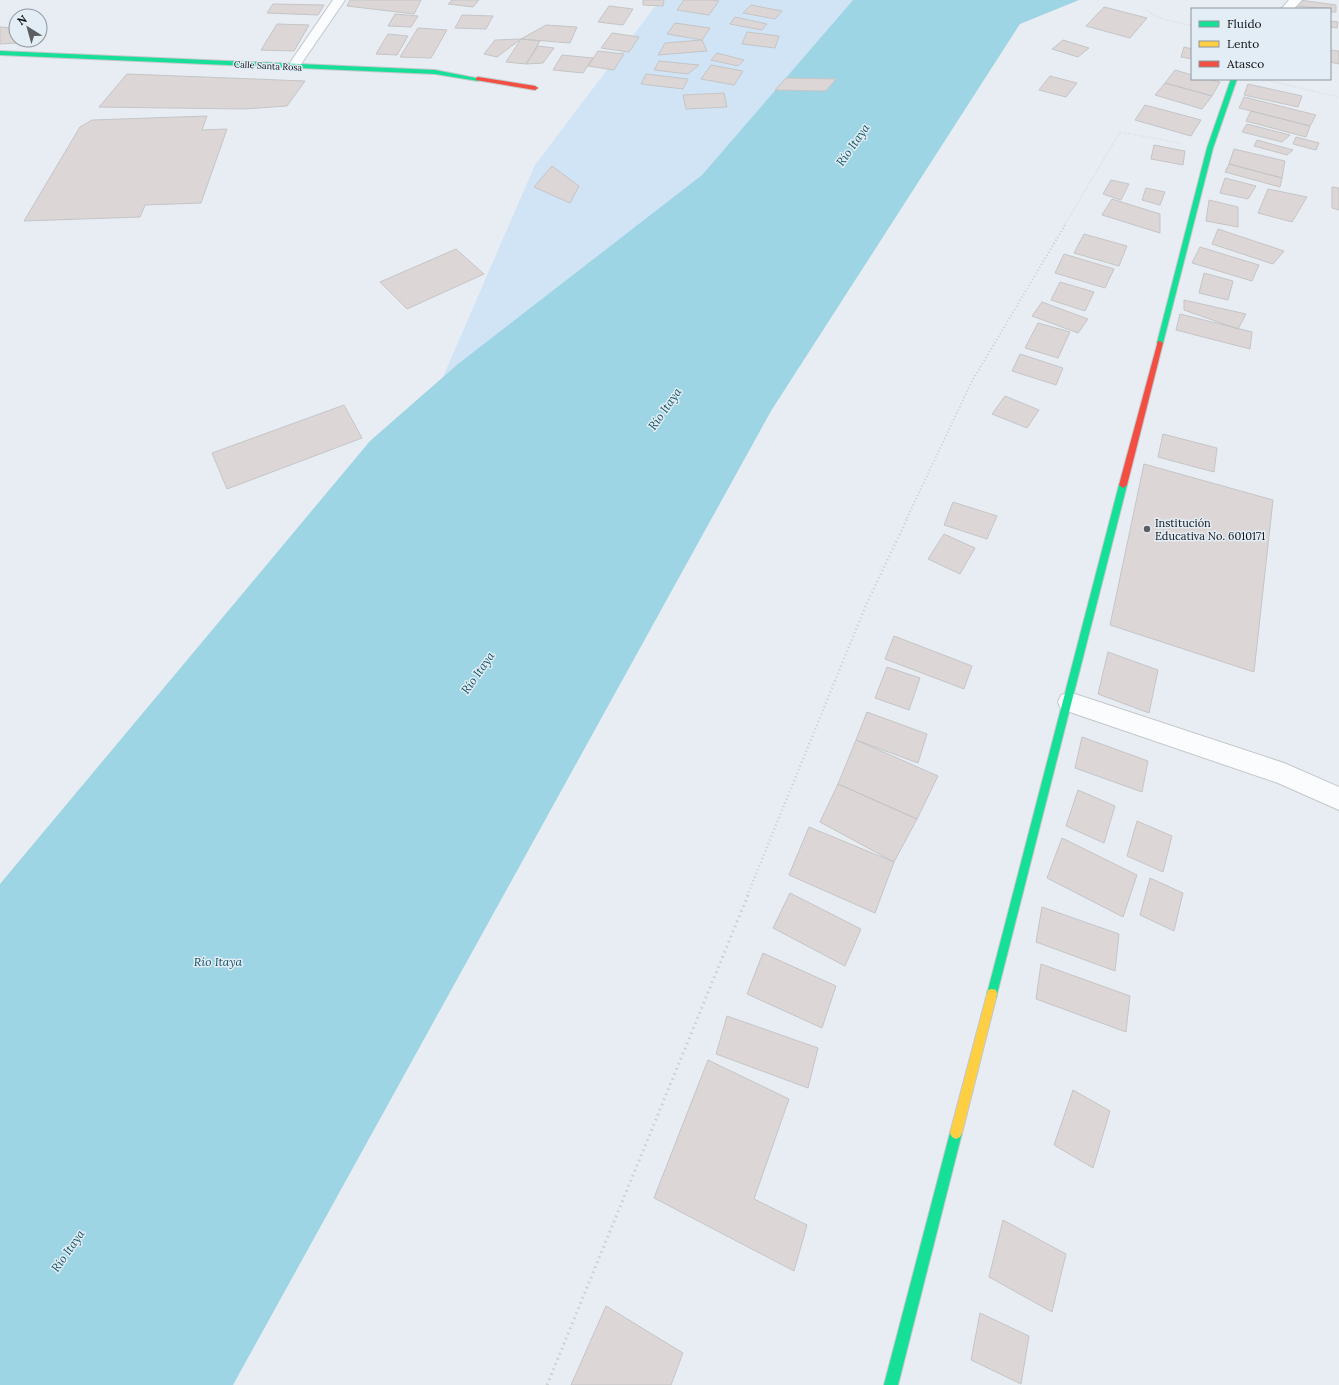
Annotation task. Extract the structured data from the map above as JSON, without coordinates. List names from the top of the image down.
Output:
{
  "streets": {
    "street": ["Calle Santa Rosa"]
  },
  "water": ["Río Itaya"],
  "places": ["Institución Educativa No. 6010171"],
  "legend": ["Fluido", "Lento", "Atasco"],
  "north": "top left"
}
